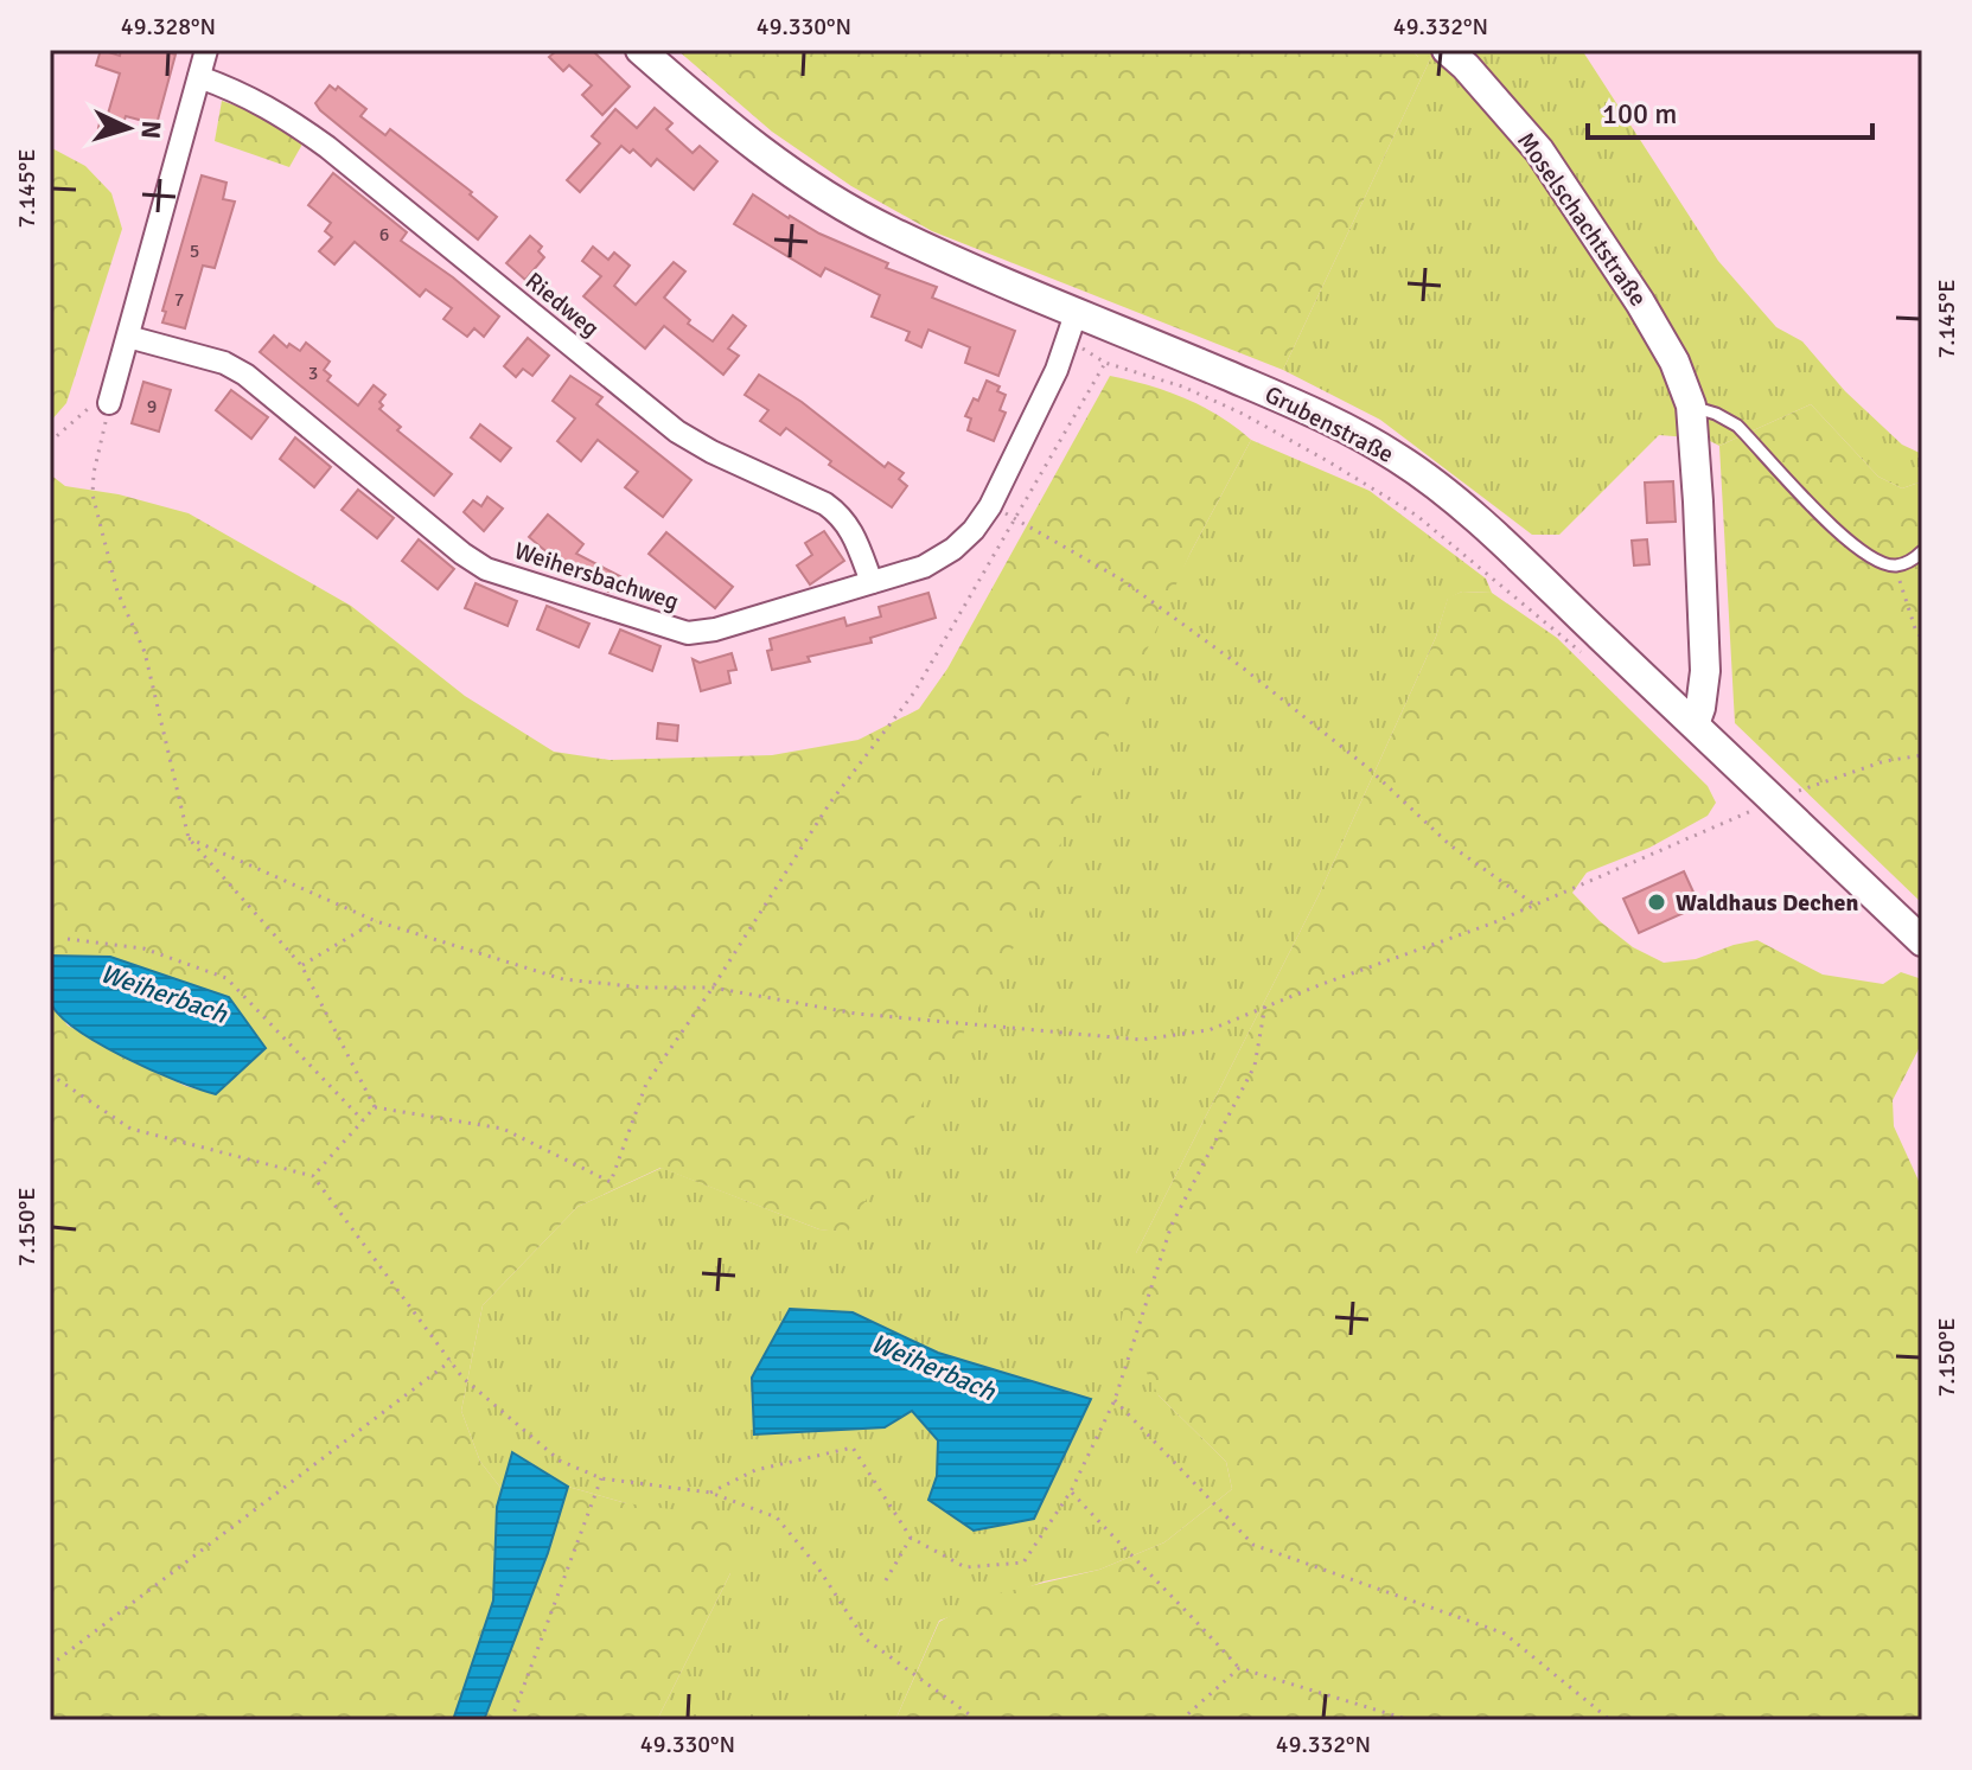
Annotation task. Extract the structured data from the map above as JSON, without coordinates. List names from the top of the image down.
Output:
{
  "streets": {
    "street": [
      "Moselschachtstraße",
      "Riedweg",
      "Grubenstraße",
      "Weihersbachweg"
    ]
  },
  "crossings": [
    ["Moselschachtstraße", "Grubenstraße"],
    ["Riedweg", "Weihersbachweg"],
    ["Grubenstraße", "Weihersbachweg"]
  ],
  "water": ["Weiherbach"],
  "places": ["Waldhaus Dechen"],
  "house_numbers": [
    "6",
    "5",
    "7",
    "3",
    "9"
  ],
  "scale_bar": "100 m",
  "north": "right",
  "coordinates": [
    "49.328°N",
    "49.330°N",
    "49.332°N",
    "7.145°E",
    "7.150°E"
  ]
}
